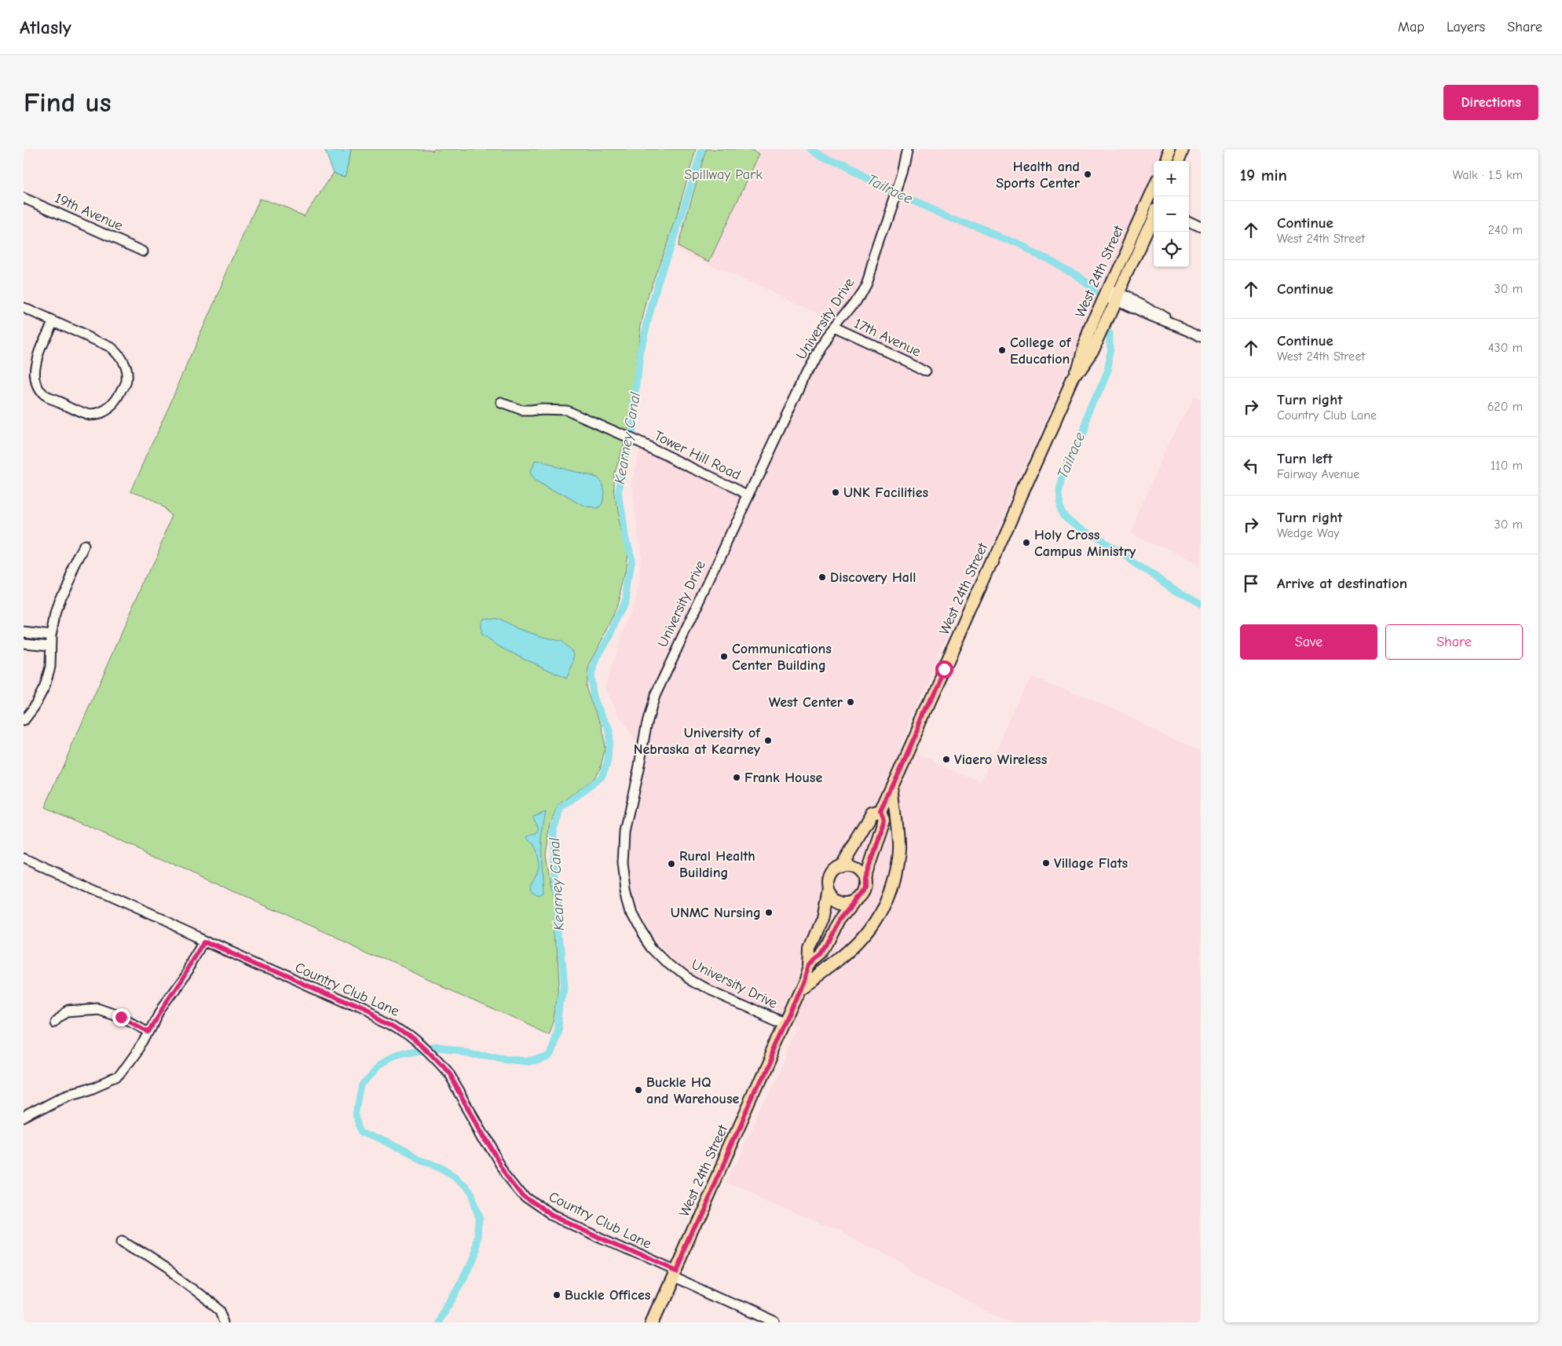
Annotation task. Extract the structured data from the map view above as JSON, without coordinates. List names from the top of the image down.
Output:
{
  "streets": {
    "main road": ["West 24th Street"],
    "street": [
      "19th Avenue",
      "University Drive",
      "17th Avenue",
      "Tower Hill Road",
      "Country Club Lane"
    ]
  },
  "crossings": [
    ["West 24th Street", "University Drive"],
    ["West 24th Street", "Country Club Lane"],
    ["University Drive", "17th Avenue"],
    ["University Drive", "Tower Hill Road"]
  ],
  "water": ["Tailrace", "Kearney Canal"],
  "parks": ["Spillway Park"],
  "places": [
    "Health and Sports Center",
    "College of Education",
    "UNK Facilities",
    "Holy Cross Campus Ministry",
    "Discovery Hall",
    "Communications Center Building",
    "West Center",
    "University of Nebraska at Kearney",
    "Viaero Wireless",
    "Frank House",
    "Village Flats",
    "Rural Health Building",
    "UNMC Nursing",
    "Buckle HQ and Warehouse",
    "Buckle Offices"
  ],
  "page": {
    "header": "Atlasly",
    "nav": ["Map", "Layers", "Share"],
    "buttons": [
      "Directions",
      ["Save", "Share"]
    ],
    "title": "Find us",
    "heading": ["19 min", "Walk · 1.5 km"],
    "map_buttons": ["+", "−"],
    "list": [
      ["Continue", "West 24th Street", "240 m"],
      ["Continue", "30 m"],
      ["Continue", "West 24th Street", "430 m"],
      ["Turn right", "Country Club Lane", "620 m"],
      ["Turn left", "Fairway Avenue", "110 m"],
      ["Turn right", "Wedge Way", "30 m"],
      "Arrive at destination"
    ]
  }
}
